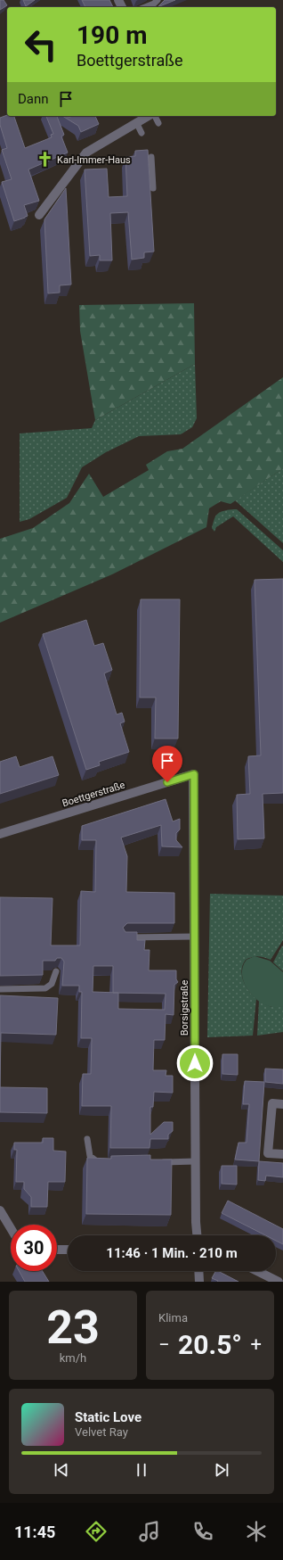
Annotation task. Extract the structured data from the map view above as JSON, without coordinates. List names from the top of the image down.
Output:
{
  "streets": {
    "street": ["Boettgerstraße", "Borsigstraße"]
  },
  "crossings": [
    ["Boettgerstraße", "Borsigstraße"]
  ],
  "places": {
    "church": ["Karl-Immer-Haus"]
  },
  "page": {
    "turn": ["190 m", "Boettgerstraße"],
    "then": "Dann",
    "limit": "30",
    "trip": "11:46 · 1 Min. · 210 m",
    "tile": [
      ["23", "km/h"],
      "Klima"
    ],
    "heat": ["−", "20.5°", "+"],
    "song": ["Static Love", "Velvet Ray"],
    "tabs": "11:45"
  }
}
